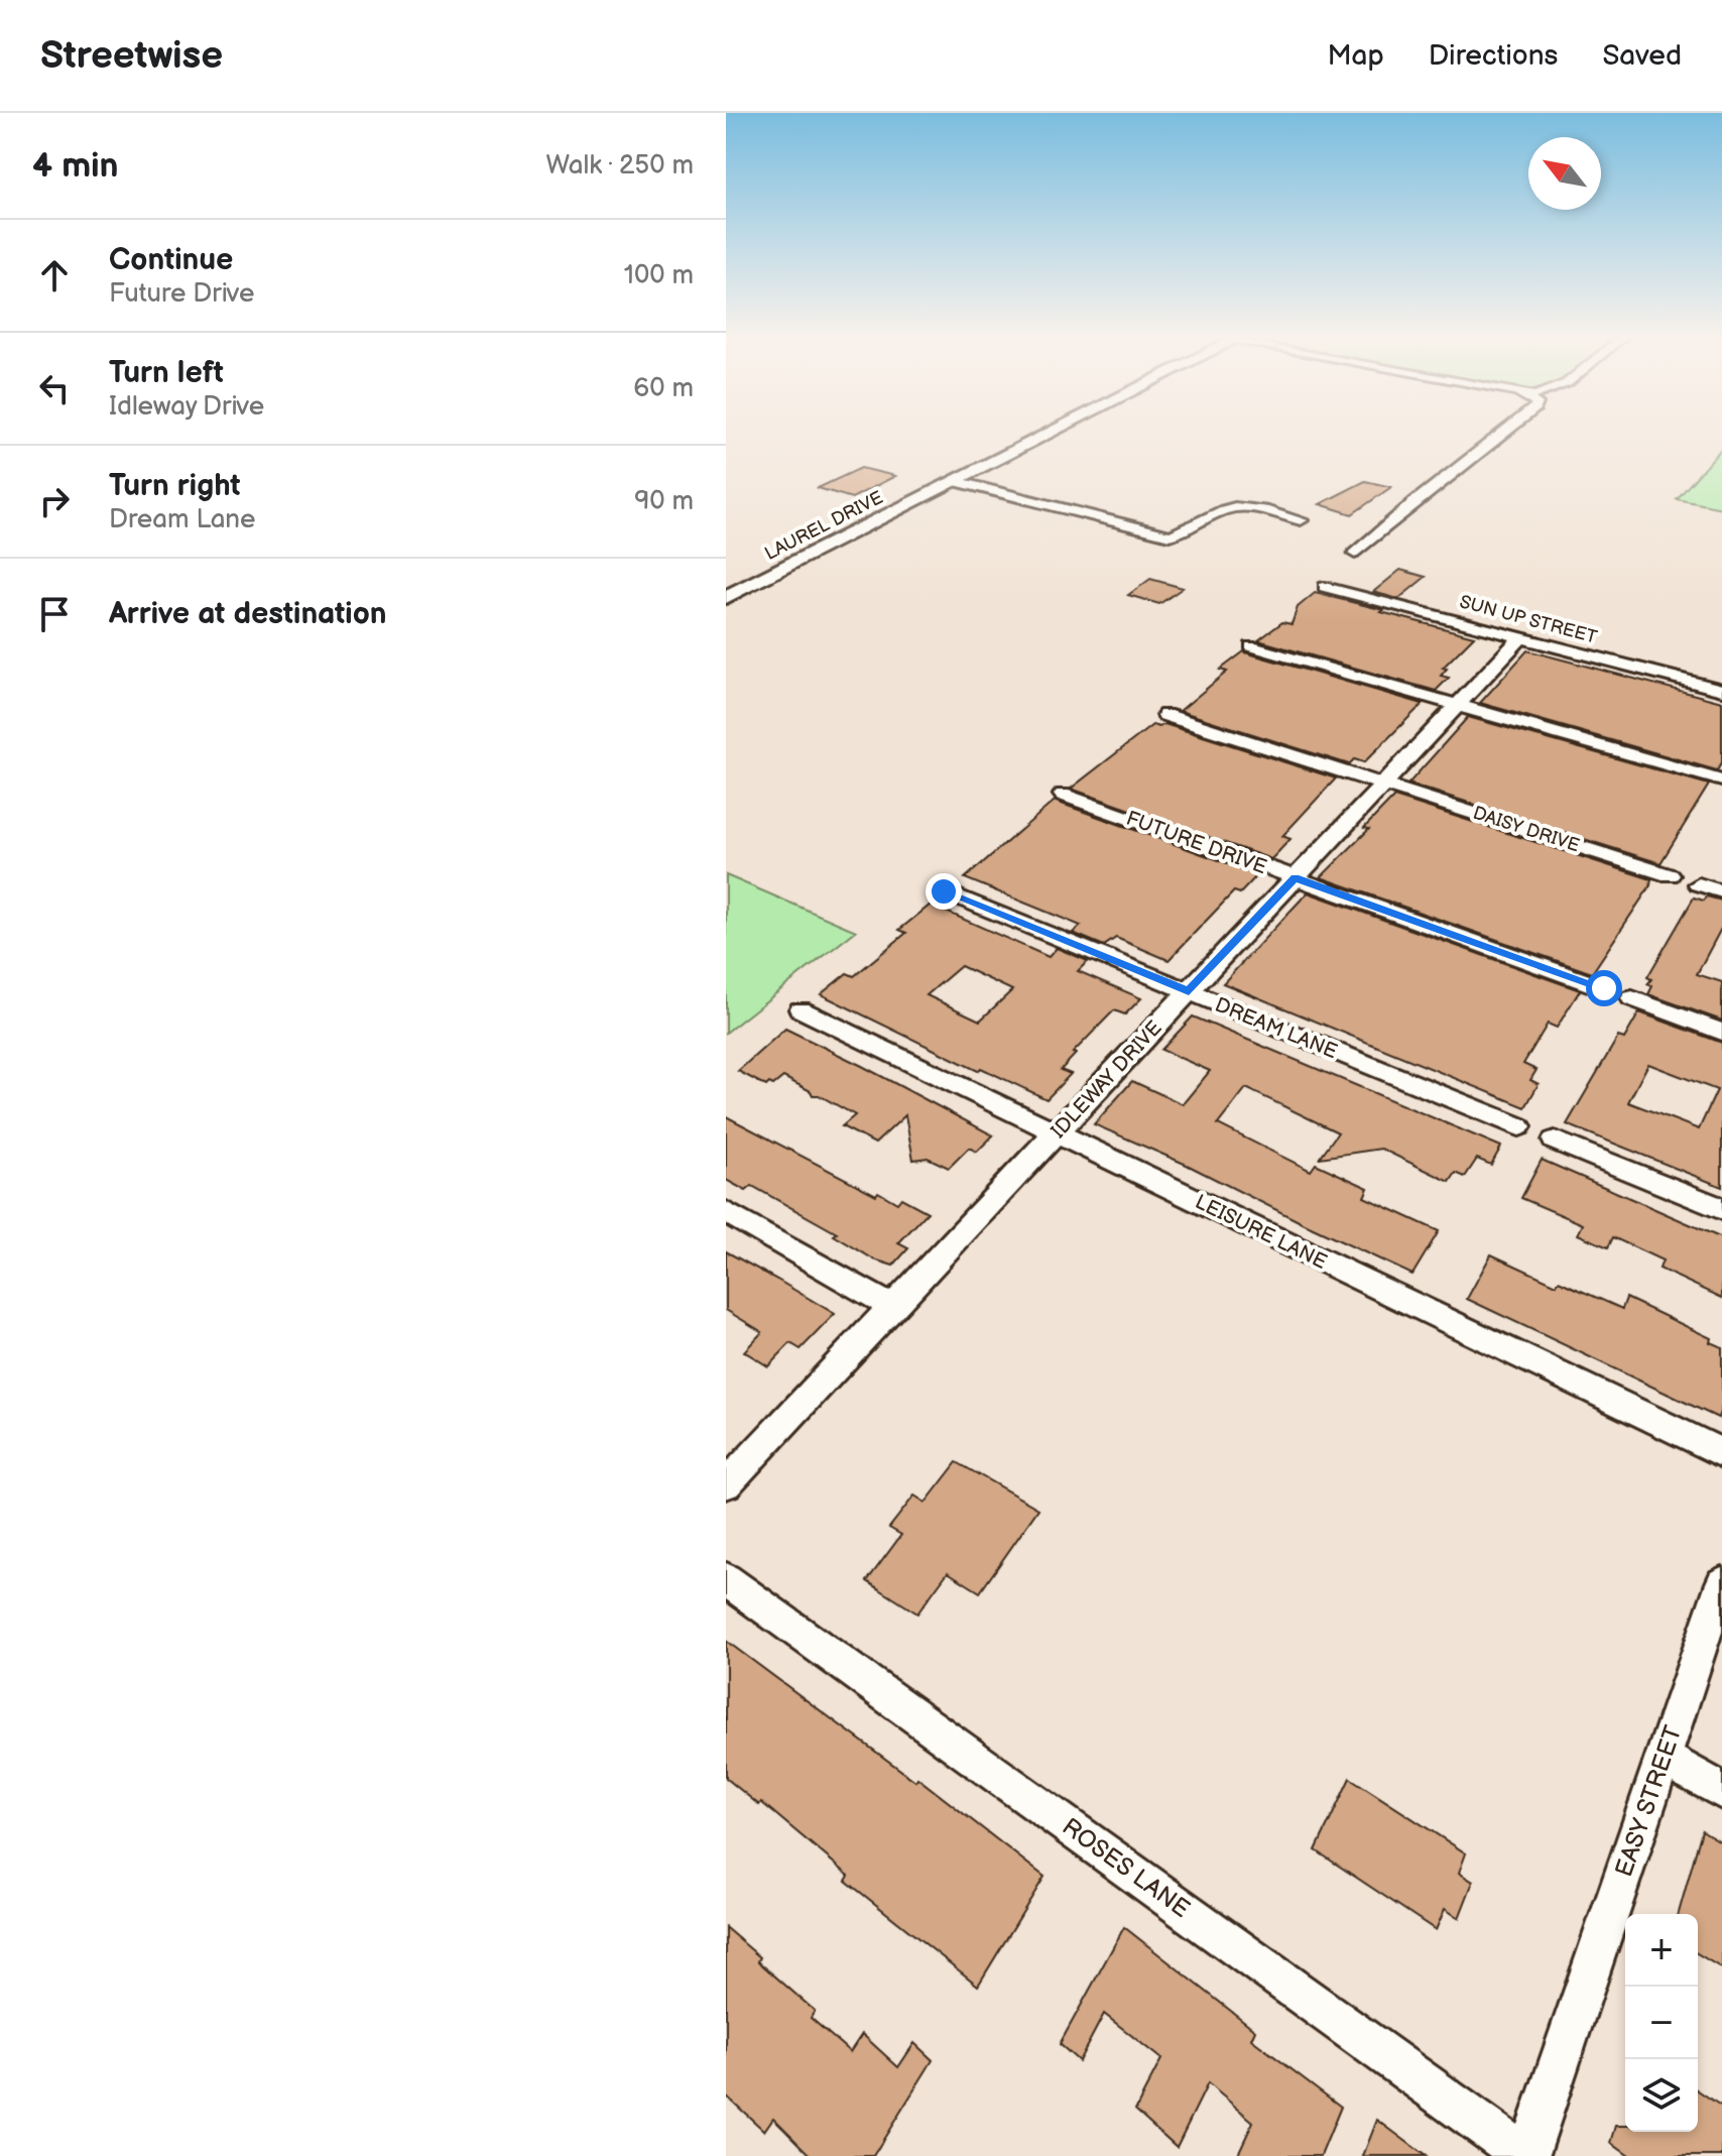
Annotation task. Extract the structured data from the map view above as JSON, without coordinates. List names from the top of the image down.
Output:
{
  "streets": {
    "street": [
      "LAUREL DRIVE",
      "SUN UP STREET",
      "DAISY DRIVE",
      "FUTURE DRIVE",
      "DREAM LANE",
      "IDLEWAY DRIVE",
      "LEISURE LANE",
      "EASY STREET",
      "ROSES LANE"
    ]
  },
  "crossings": [
    ["SUN UP STREET", "IDLEWAY DRIVE"],
    ["DAISY DRIVE", "IDLEWAY DRIVE"],
    ["FUTURE DRIVE", "IDLEWAY DRIVE"],
    ["DREAM LANE", "IDLEWAY DRIVE"],
    ["IDLEWAY DRIVE", "LEISURE LANE"],
    ["EASY STREET", "ROSES LANE"]
  ],
  "north": "top left",
  "page": {
    "header": "Streetwise",
    "nav": ["Map", "Directions", "Saved"],
    "heading": ["4 min", "Walk · 250 m"],
    "list": [
      ["Continue", "Future Drive", "100 m"],
      ["Turn left", "Idleway Drive", "60 m"],
      ["Turn right", "Dream Lane", "90 m"],
      "Arrive at destination"
    ],
    "map_buttons": ["+", "−"]
  }
}
